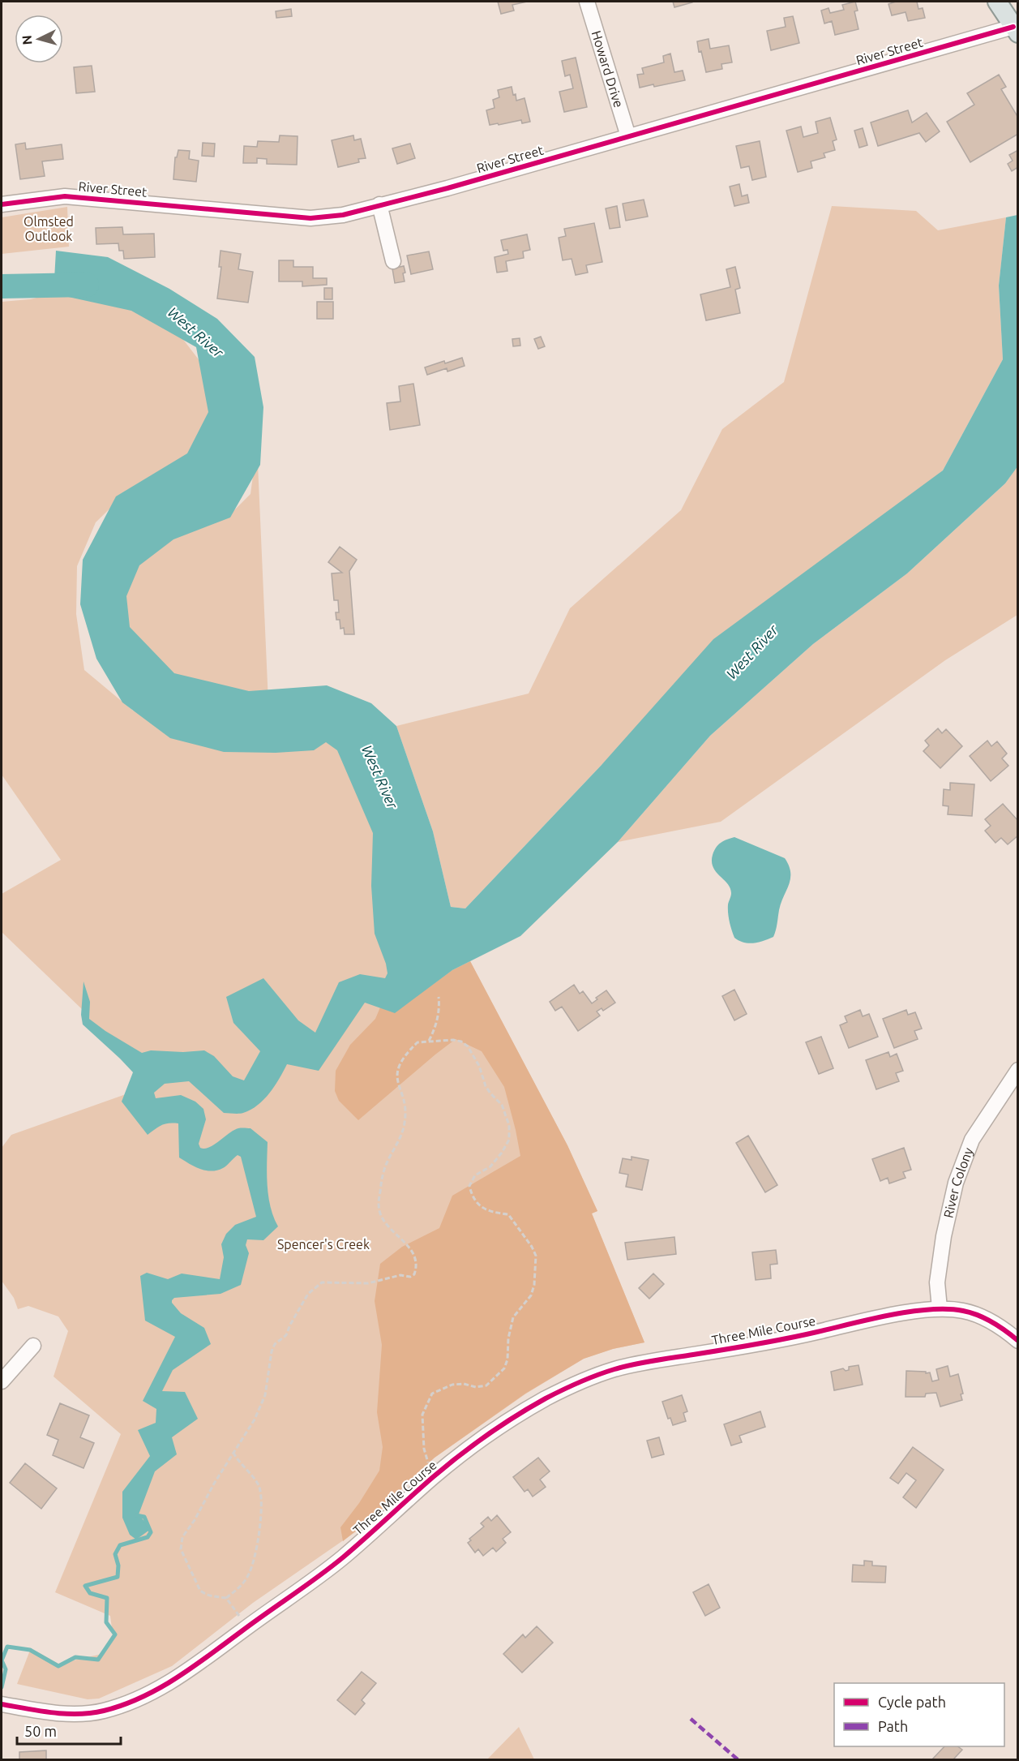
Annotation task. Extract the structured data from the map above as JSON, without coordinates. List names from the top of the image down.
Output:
{
  "streets": {
    "street": [
      "River Street",
      "Howard Drive",
      "River Colony",
      "Three Mile Course"
    ]
  },
  "crossings": [
    ["River Street", "Howard Drive"],
    ["River Colony", "Three Mile Course"]
  ],
  "water": ["West River"],
  "parks": ["Olmsted Outlook", "Spencer's Creek"],
  "legend": ["Cycle path", "Path"],
  "scale_bar": "50 m",
  "north": "left"
}
